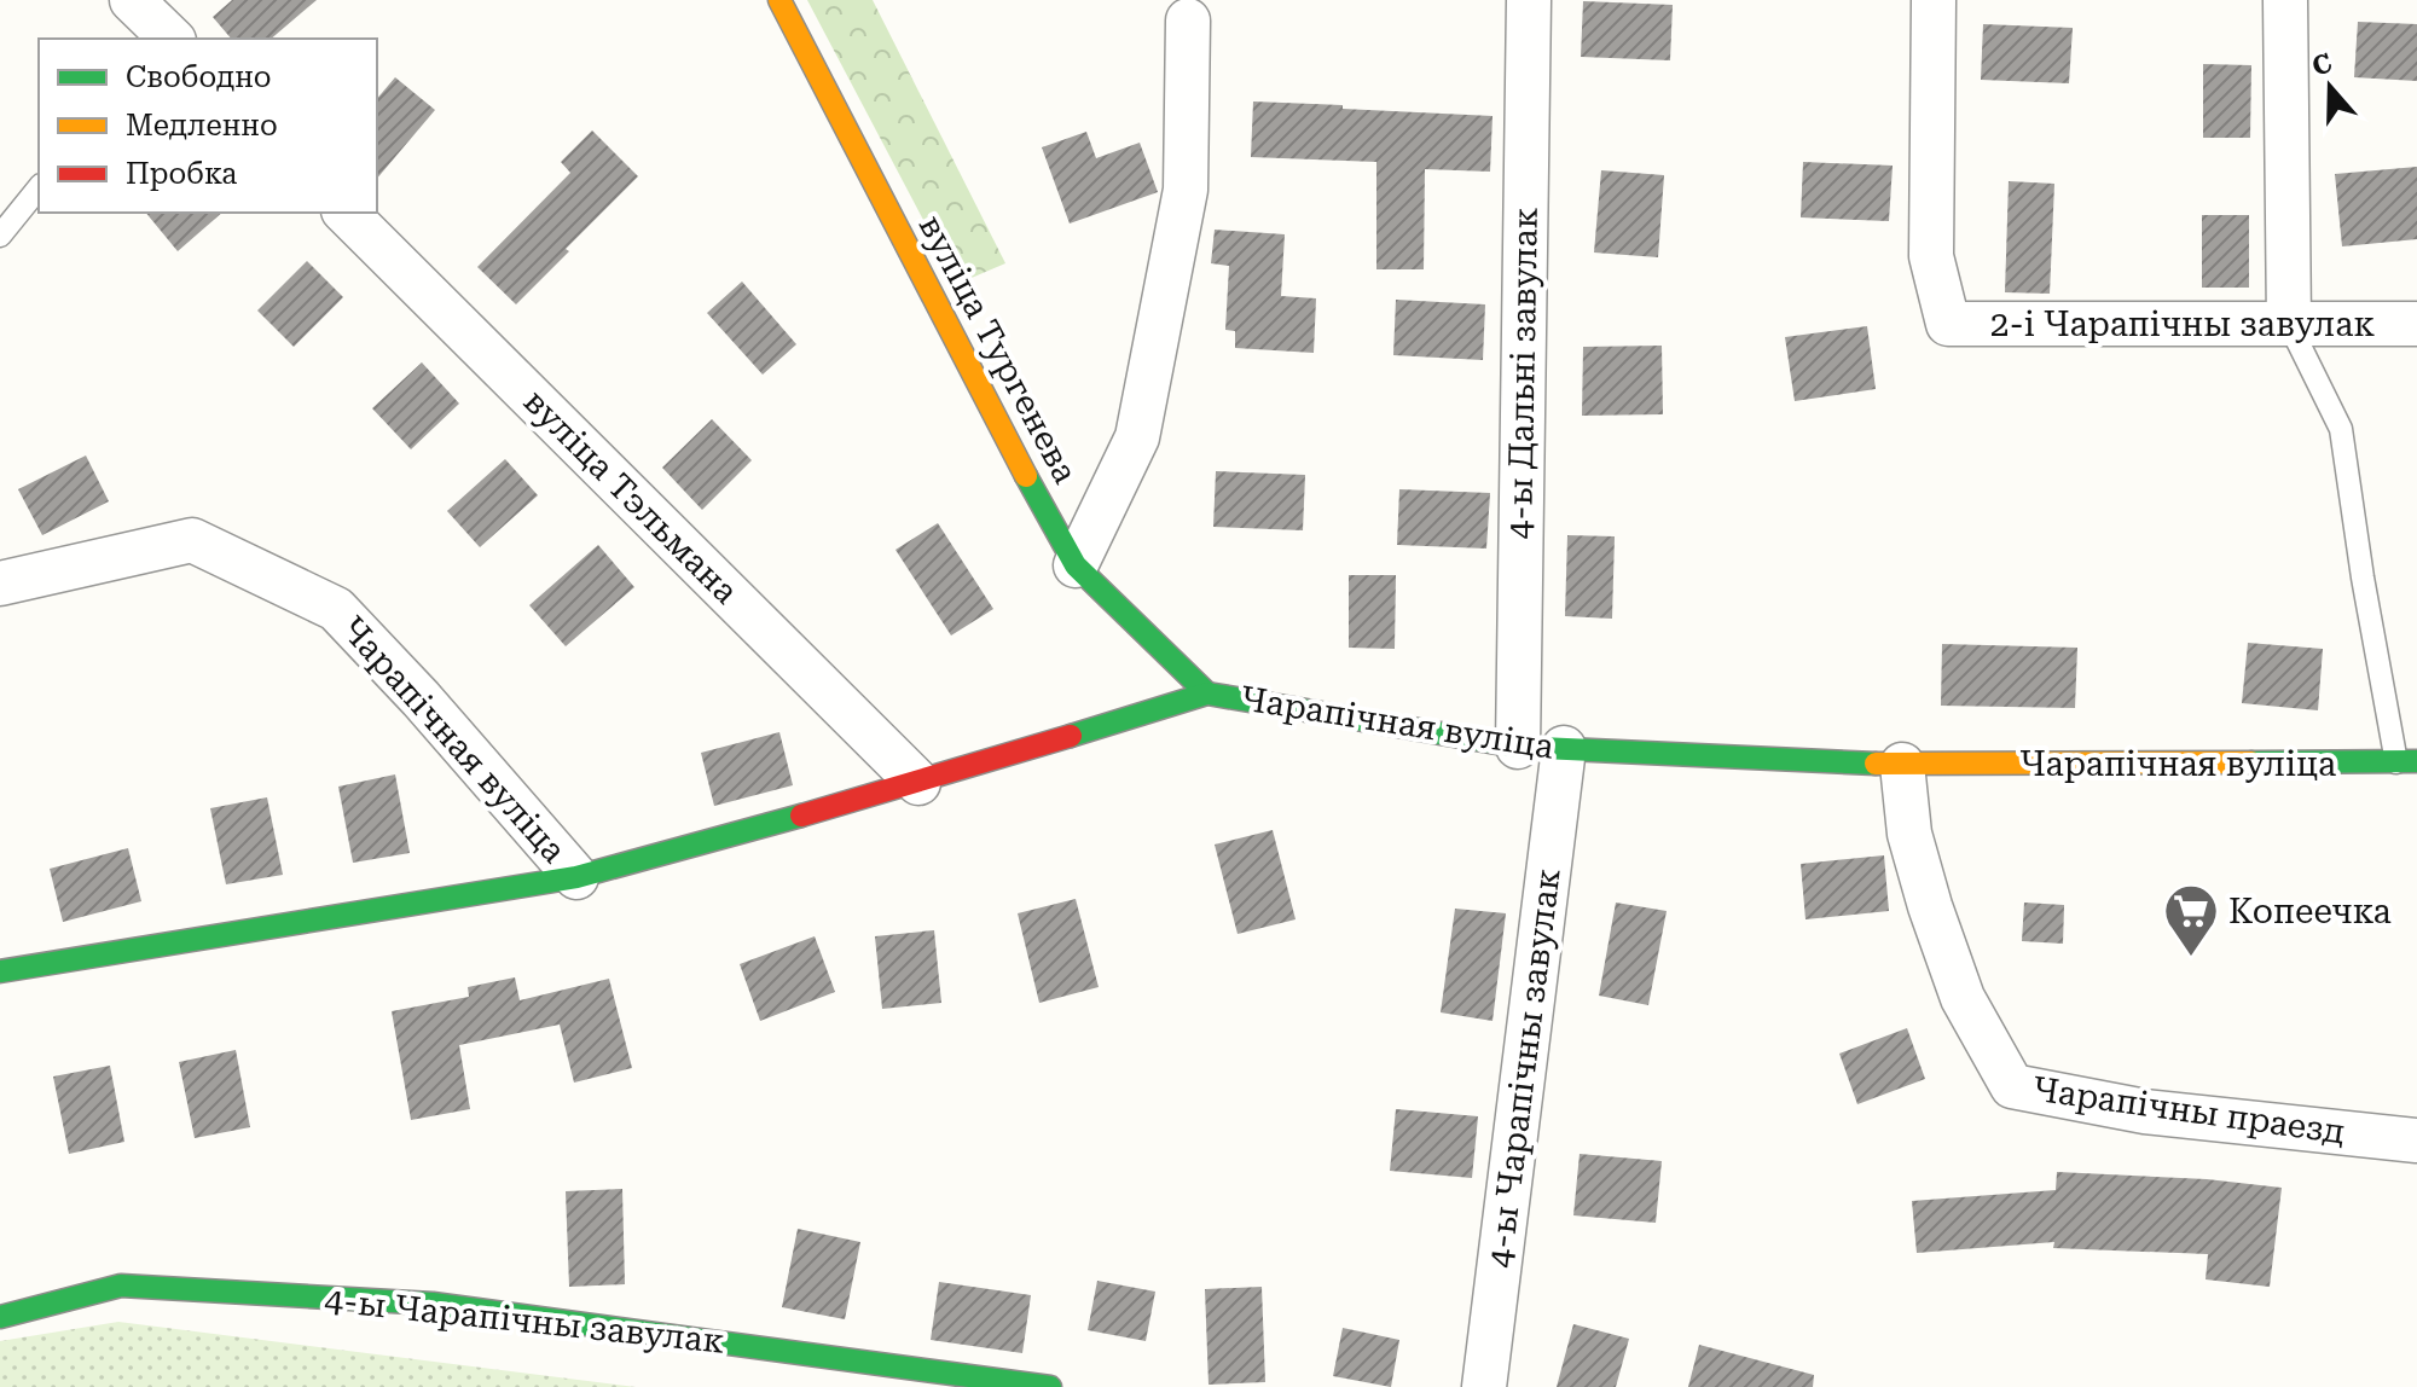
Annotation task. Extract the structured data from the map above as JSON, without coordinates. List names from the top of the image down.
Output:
{
  "streets": {
    "street": [
      "2-і Чарапічны завулак",
      "вуліца Тургенева",
      "4-ы Дальні завулак",
      "вуліца Тэльмана",
      "Чарапічная вуліца",
      "4-ы Чарапічны завулак",
      "Чарапічны праезд"
    ]
  },
  "crossings": [
    ["вуліца Тургенева", "Чарапічная вуліца"],
    ["4-ы Дальні завулак", "Чарапічная вуліца"],
    ["вуліца Тэльмана", "Чарапічная вуліца"],
    ["Чарапічная вуліца", "4-ы Чарапічны завулак"],
    ["Чарапічная вуліца", "Чарапічны праезд"]
  ],
  "places": {
    "supermarket": ["Копеечка"]
  },
  "legend": ["Свободно", "Медленно", "Пробка"],
  "north": "top"
}
